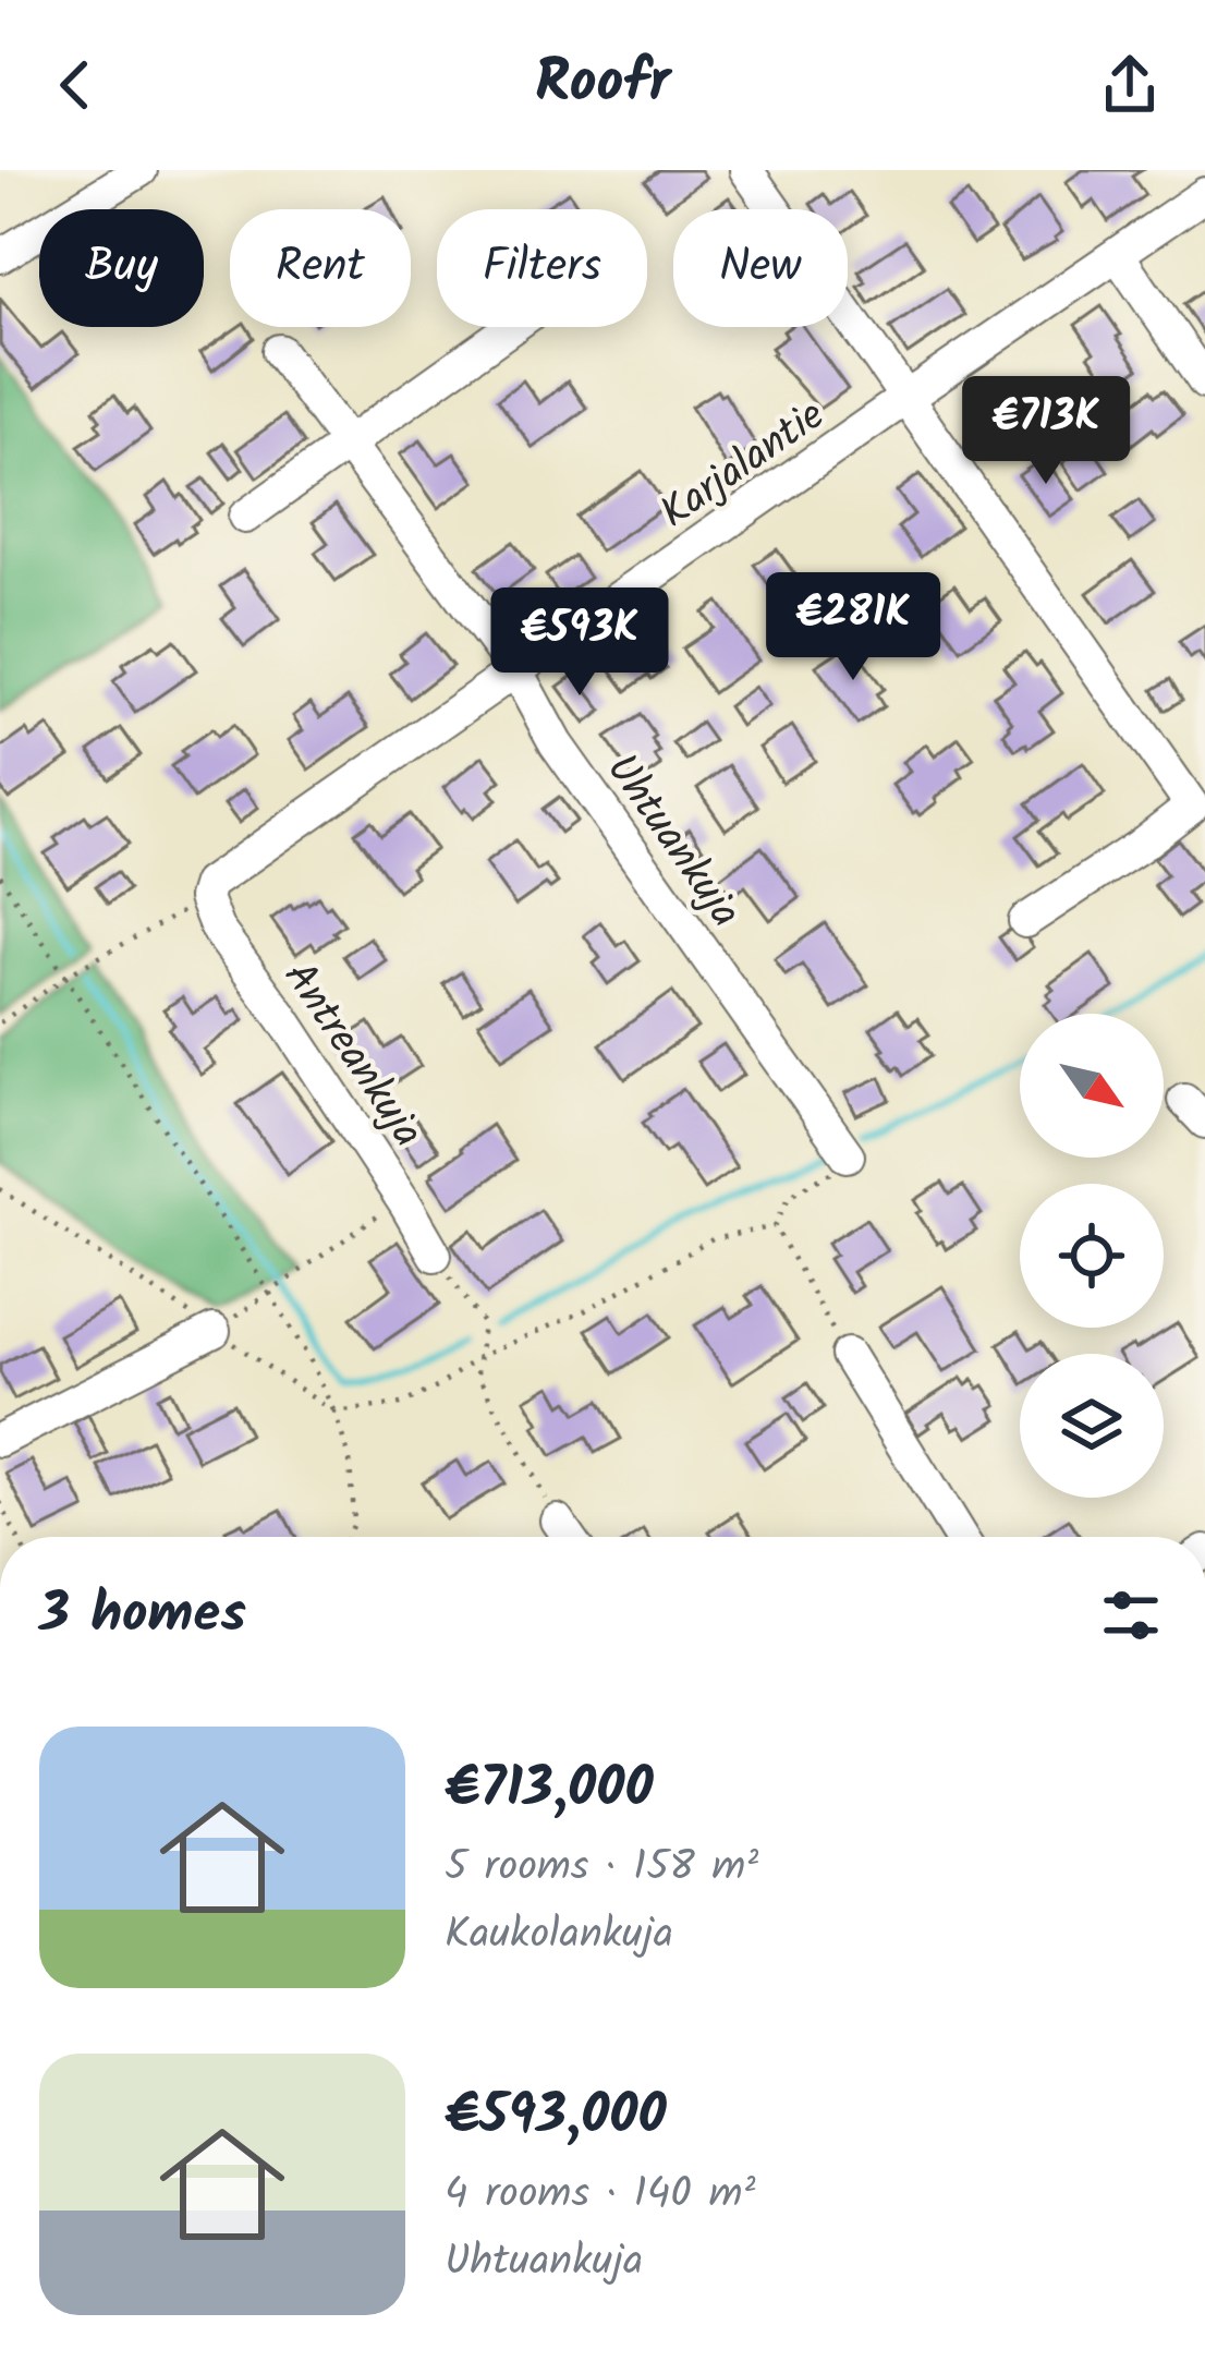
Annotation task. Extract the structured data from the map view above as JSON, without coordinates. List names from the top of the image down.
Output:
{
  "streets": {
    "street": ["Karjalantie", "Uhtuankuja", "Antreankuja"]
  },
  "crossings": [
    ["Karjalantie", "Uhtuankuja"],
    ["Karjalantie", "Antreankuja"]
  ],
  "north": "bottom right",
  "page": {
    "header": "Roofr",
    "chip": [
      "Buy",
      "Rent",
      "Filters",
      "New"
    ],
    "price": ["€713K", "€281K", "€593K"],
    "heading": "3 homes",
    "list": [
      {
        "name": "€713,000",
        "note": "5 rooms · 158 m² · Kaukolankuja"
      },
      {
        "name": "€593,000",
        "note": "4 rooms · 140 m² · Uhtuankuja"
      }
    ]
  }
}
